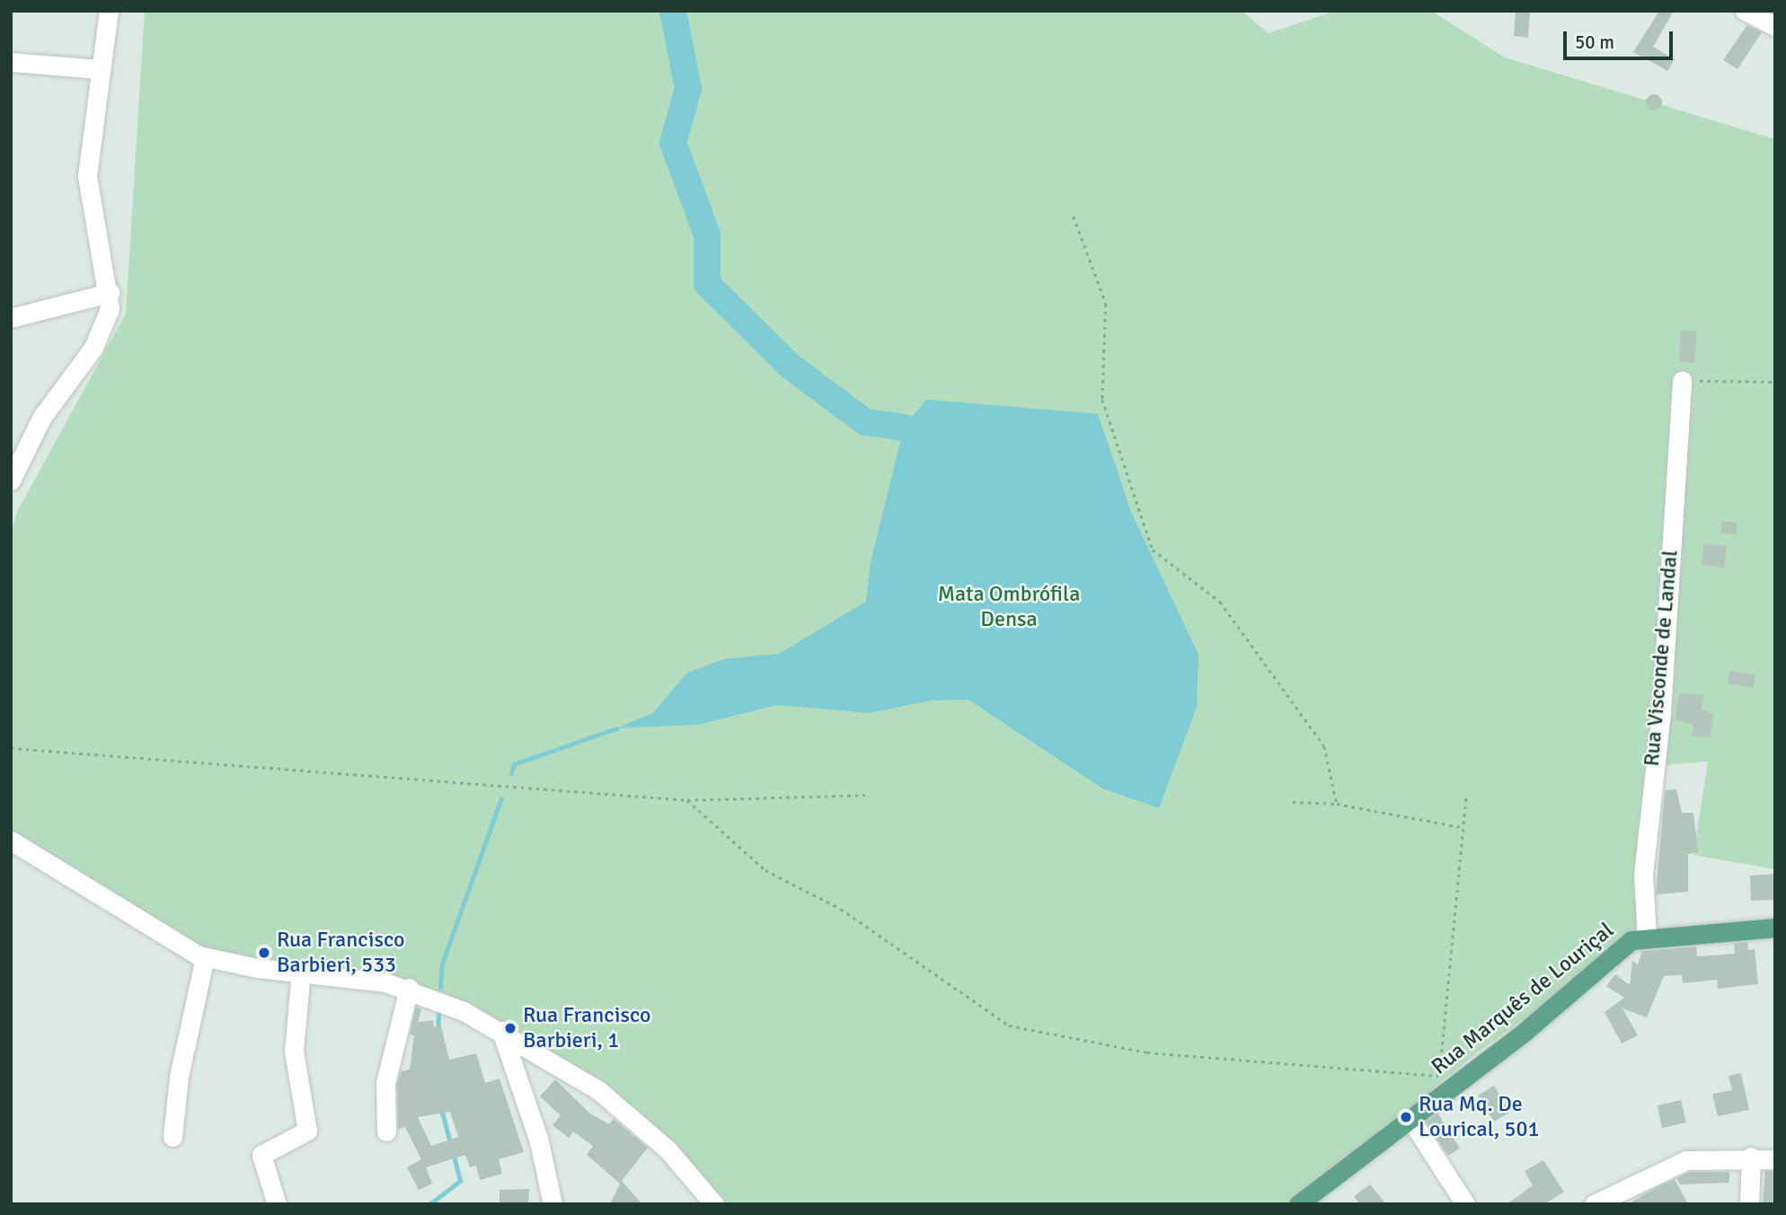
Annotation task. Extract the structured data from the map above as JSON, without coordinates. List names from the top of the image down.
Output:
{
  "streets": {
    "main road": ["Rua Marquês de Louriçal"],
    "street": ["Rua Visconde de Landal"]
  },
  "crossings": [
    ["Rua Visconde de Landal", "Rua Marquês de Louriçal"]
  ],
  "parks": ["Mata Ombrófila Densa"],
  "places": ["Rua Francisco Barbieri, 533", "Rua Francisco Barbieri, 1", "Rua Mq. De Lourical, 501"],
  "scale_bar": "50 m"
}
